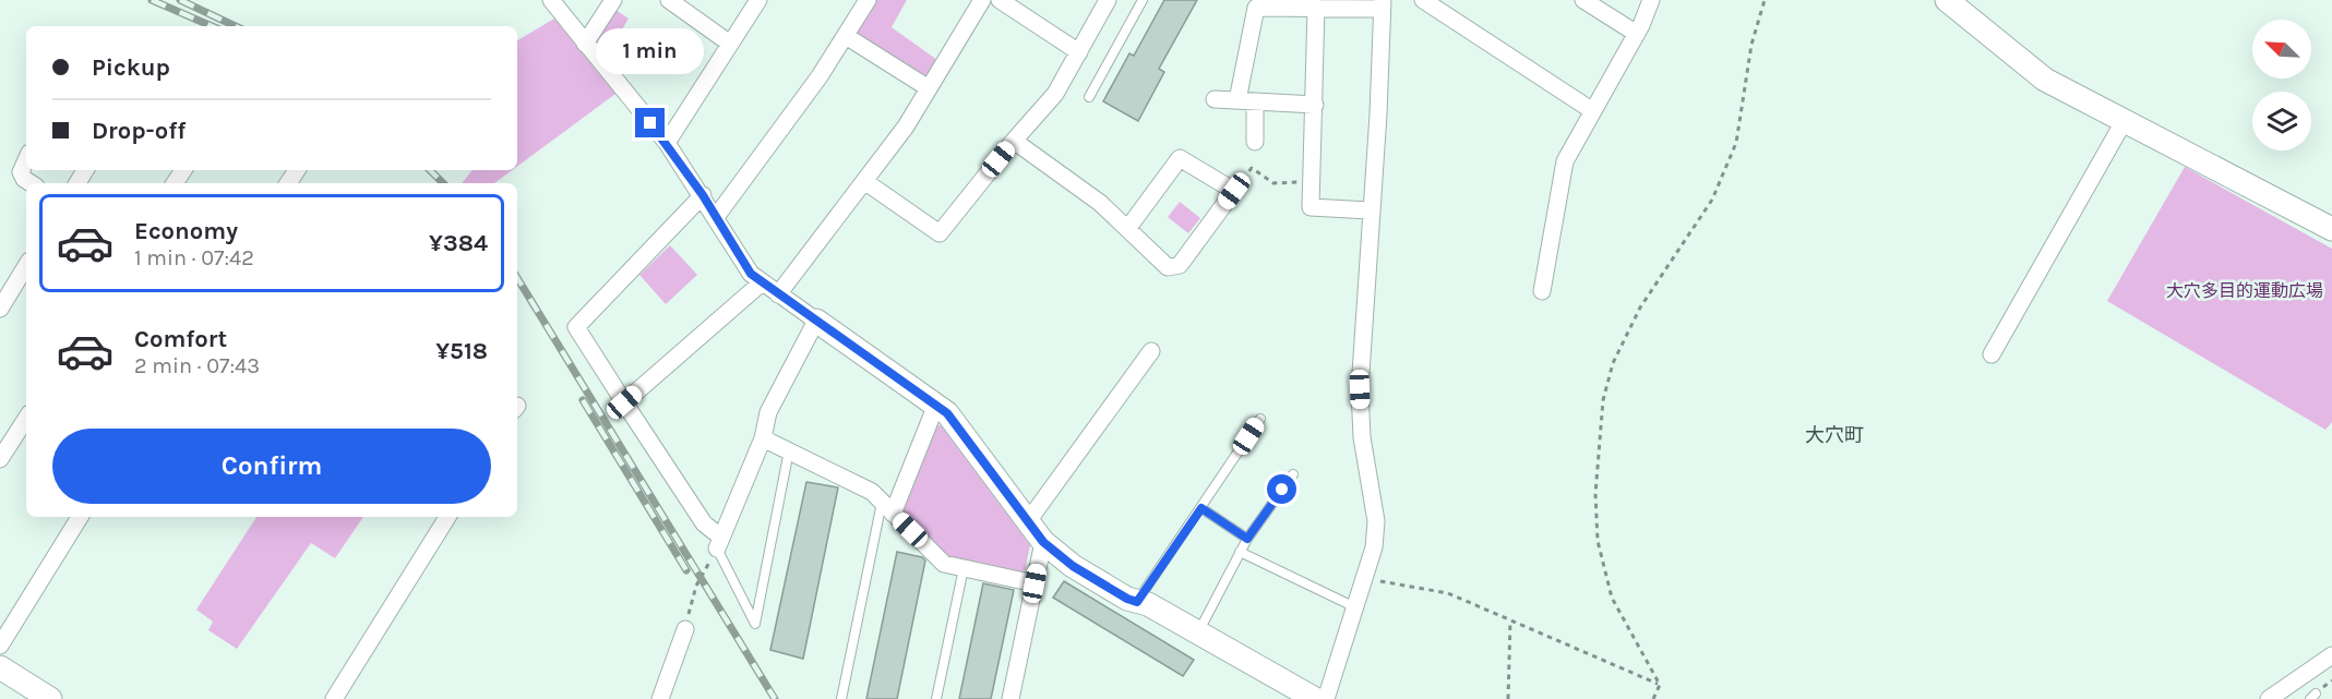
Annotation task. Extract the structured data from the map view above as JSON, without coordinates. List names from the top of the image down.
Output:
{
  "districts": ["大穴町"],
  "parks": ["大穴多目的運動広場"],
  "north": "top left",
  "page": {
    "banner": ["Pickup", "Drop-off"],
    "bubble": "1 min",
    "list": [
      {
        "name": "Economy",
        "note": "1 min · 07:42",
        "value": "¥384"
      },
      {
        "name": "Comfort",
        "note": "2 min · 07:43",
        "value": "¥518"
      }
    ],
    "buttons": "Confirm"
  }
}
